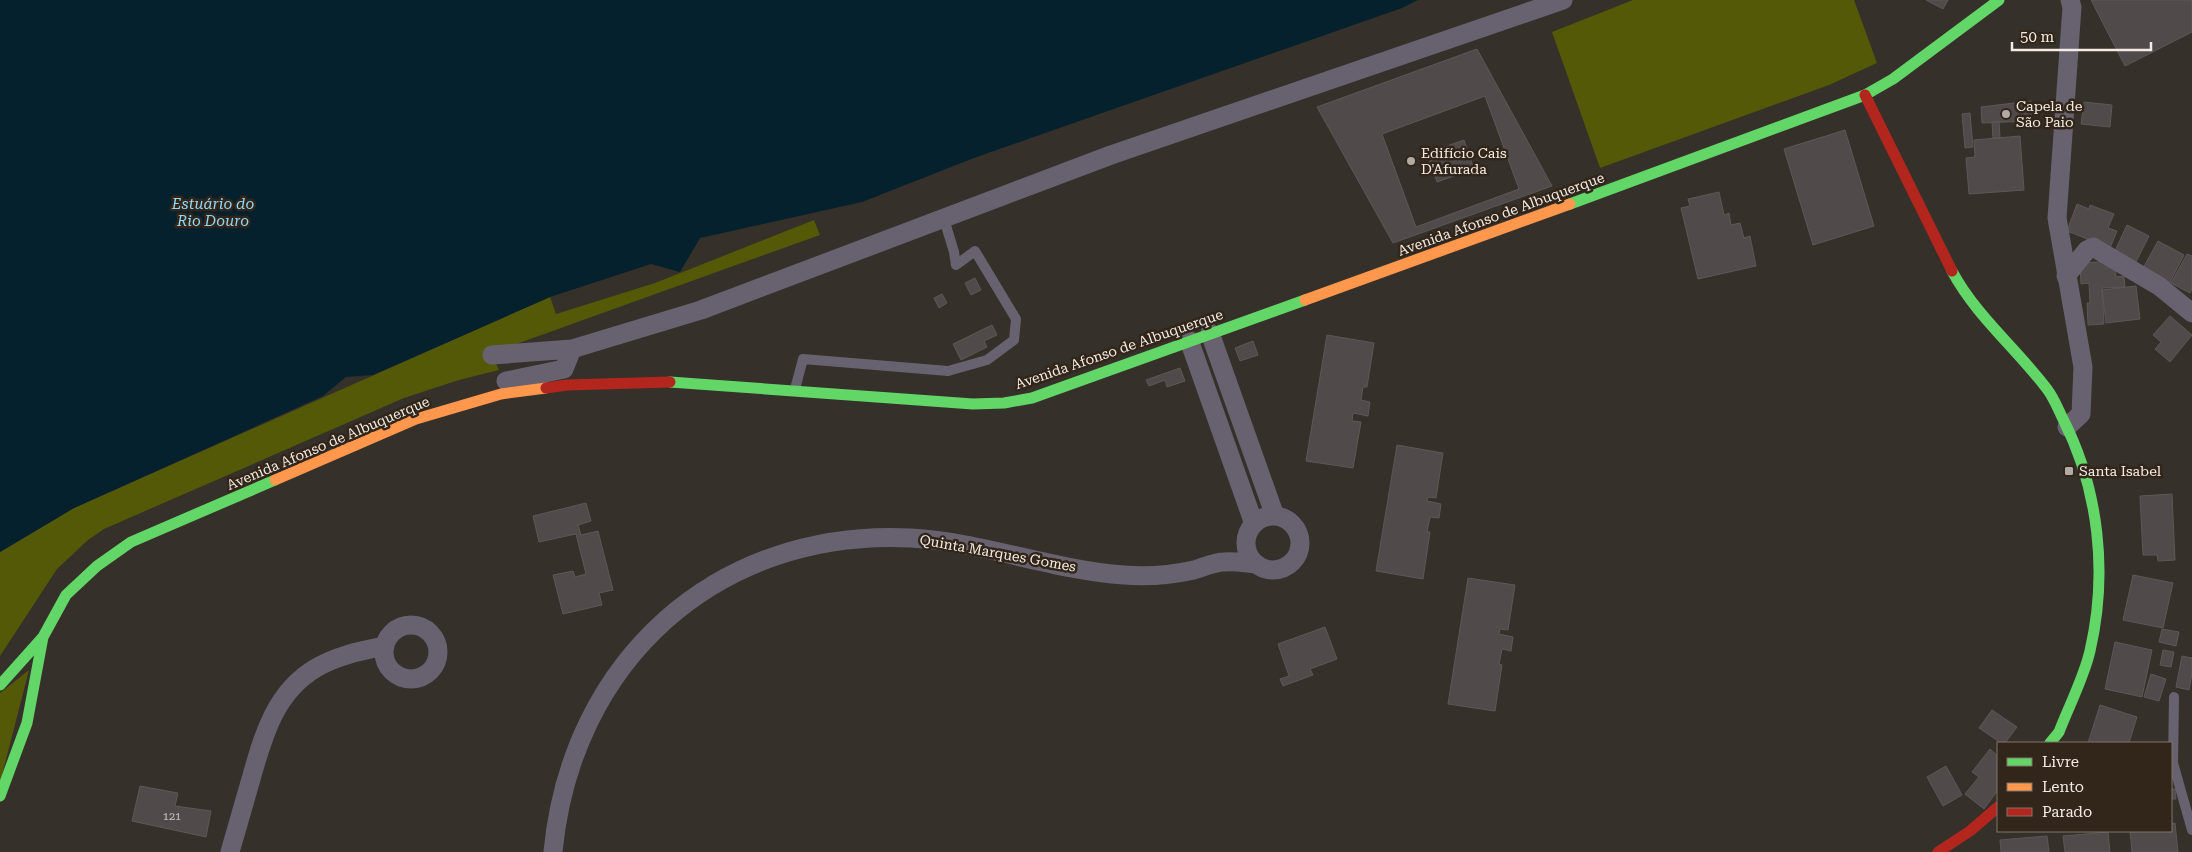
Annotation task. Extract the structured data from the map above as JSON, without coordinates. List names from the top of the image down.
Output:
{
  "streets": {
    "main road": ["Avenida Afonso de Albuquerque"],
    "street": ["Quinta Marques Gomes"]
  },
  "water": ["Estuário do Rio Douro"],
  "places": {
    "other": ["Capela de São Paio", "Edifício Cais D'Afurada"],
    "transit": ["Santa Isabel"]
  },
  "house_numbers": ["121"],
  "legend": ["Livre", "Lento", "Parado"],
  "scale_bar": "50 m"
}
